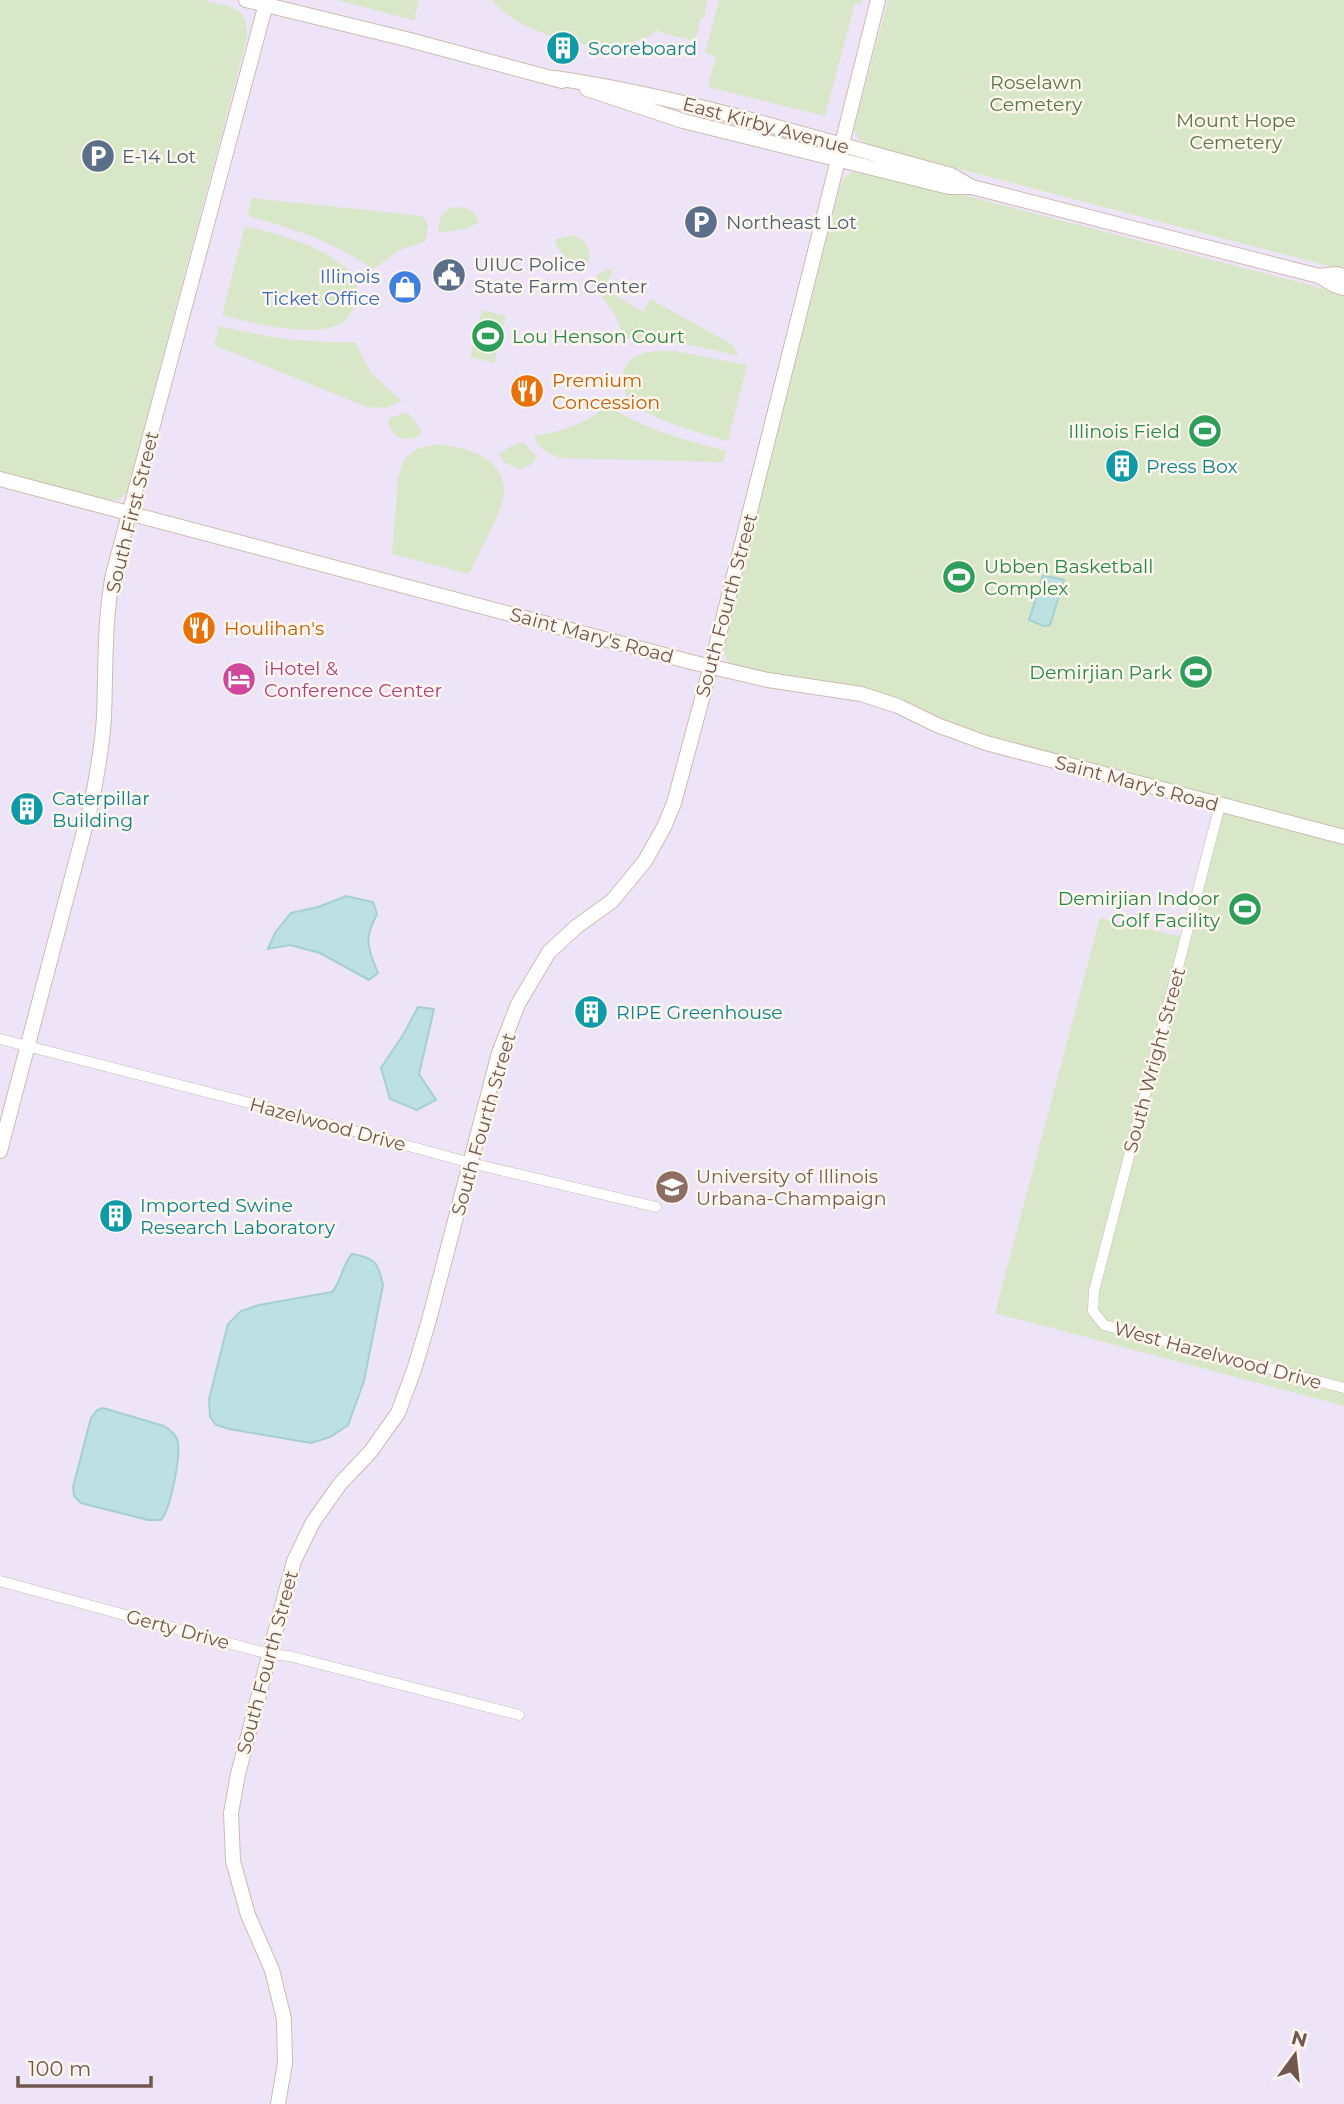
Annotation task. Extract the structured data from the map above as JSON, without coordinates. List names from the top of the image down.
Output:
{
  "streets": {
    "street": [
      "East Kirby Avenue",
      "South First Street",
      "South Fourth Street",
      "Saint Mary's Road",
      "South Wright Street",
      "Hazelwood Drive",
      "West Hazelwood Drive",
      "Gerty Drive"
    ]
  },
  "crossings": [
    ["East Kirby Avenue", "South First Street"],
    ["East Kirby Avenue", "South Fourth Street"],
    ["South First Street", "Saint Mary's Road"],
    ["South First Street", "Hazelwood Drive"],
    ["South Fourth Street", "Saint Mary's Road"],
    ["South Fourth Street", "Hazelwood Drive"],
    ["South Fourth Street", "Gerty Drive"],
    ["Saint Mary's Road", "South Wright Street"],
    ["South Wright Street", "West Hazelwood Drive"]
  ],
  "parks": ["Roselawn Cemetery", "Mount Hope Cemetery"],
  "places": {
    "building": [
      "Scoreboard",
      "Press Box",
      "Caterpillar Building",
      "RIPE Greenhouse",
      "Imported Swine Research Laboratory"
    ],
    "parking": ["E-14 Lot", "Northeast Lot"],
    "public building": ["UIUC Police State Farm Center"],
    "shop": ["Illinois Ticket Office"],
    "sports": [
      "Lou Henson Court",
      "Illinois Field",
      "Ubben Basketball Complex",
      "Demirjian Park",
      "Demirjian Indoor Golf Facility"
    ],
    "restaurant": ["Premium Concession", "Houlihan's"],
    "hotel": ["iHotel & Conference Center"],
    "school or university": ["University of Illinois Urbana-Champaign"]
  },
  "scale_bar": "100 m",
  "north": "top"
}
